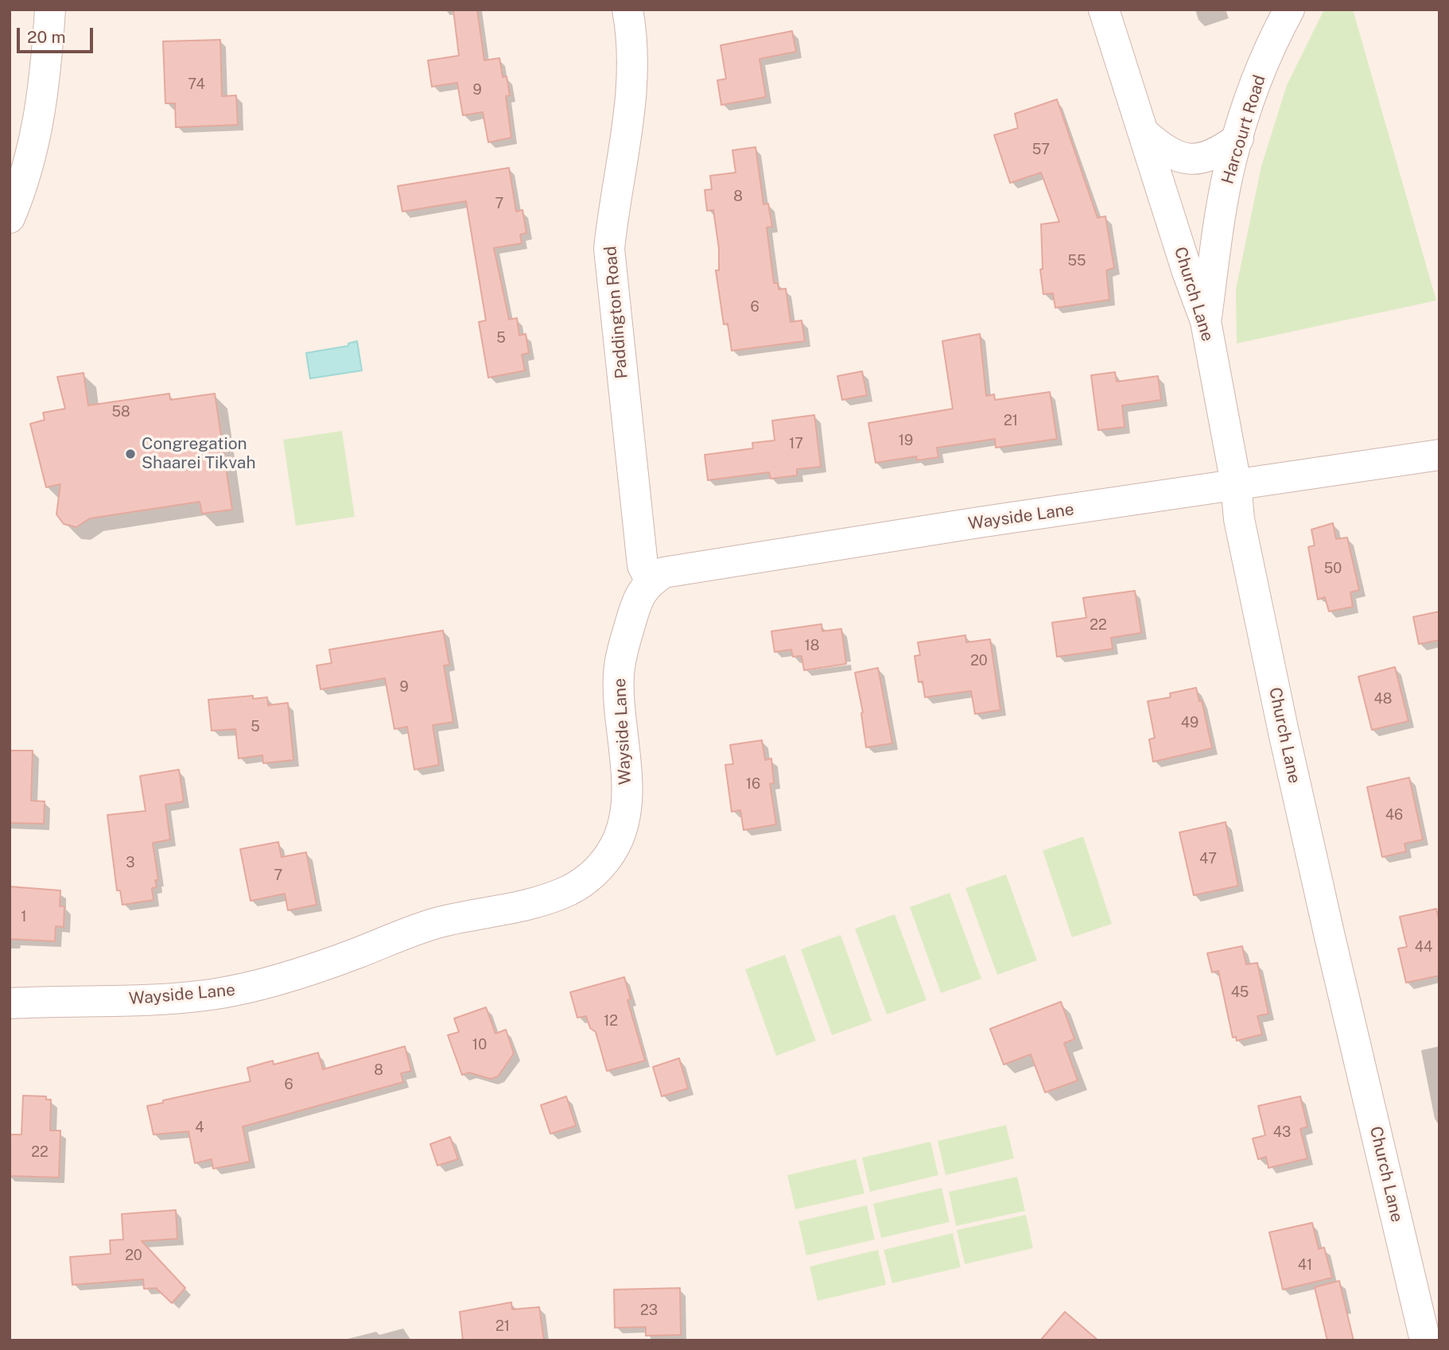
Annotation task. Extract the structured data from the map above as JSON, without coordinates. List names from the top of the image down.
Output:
{
  "streets": {
    "street": [
      "Harcourt Road",
      "Church Lane",
      "Paddington Road",
      "Wayside Lane"
    ]
  },
  "crossings": [
    ["Harcourt Road", "Church Lane"],
    ["Church Lane", "Wayside Lane"],
    ["Paddington Road", "Wayside Lane"]
  ],
  "places": ["Congregation Shaarei Tikvah"],
  "house_numbers": [
    "74",
    "9",
    "57",
    "8",
    "7",
    "55",
    "6",
    "5",
    "58",
    "21",
    "19",
    "17",
    "50",
    "22",
    "18",
    "20",
    "9",
    "48",
    "49",
    "5",
    "16",
    "46",
    "47",
    "3",
    "7",
    "1",
    "44",
    "45",
    "12",
    "10",
    "8",
    "6",
    "4",
    "43",
    "22",
    "20",
    "41",
    "23",
    "21"
  ],
  "scale_bar": "20 m"
}
